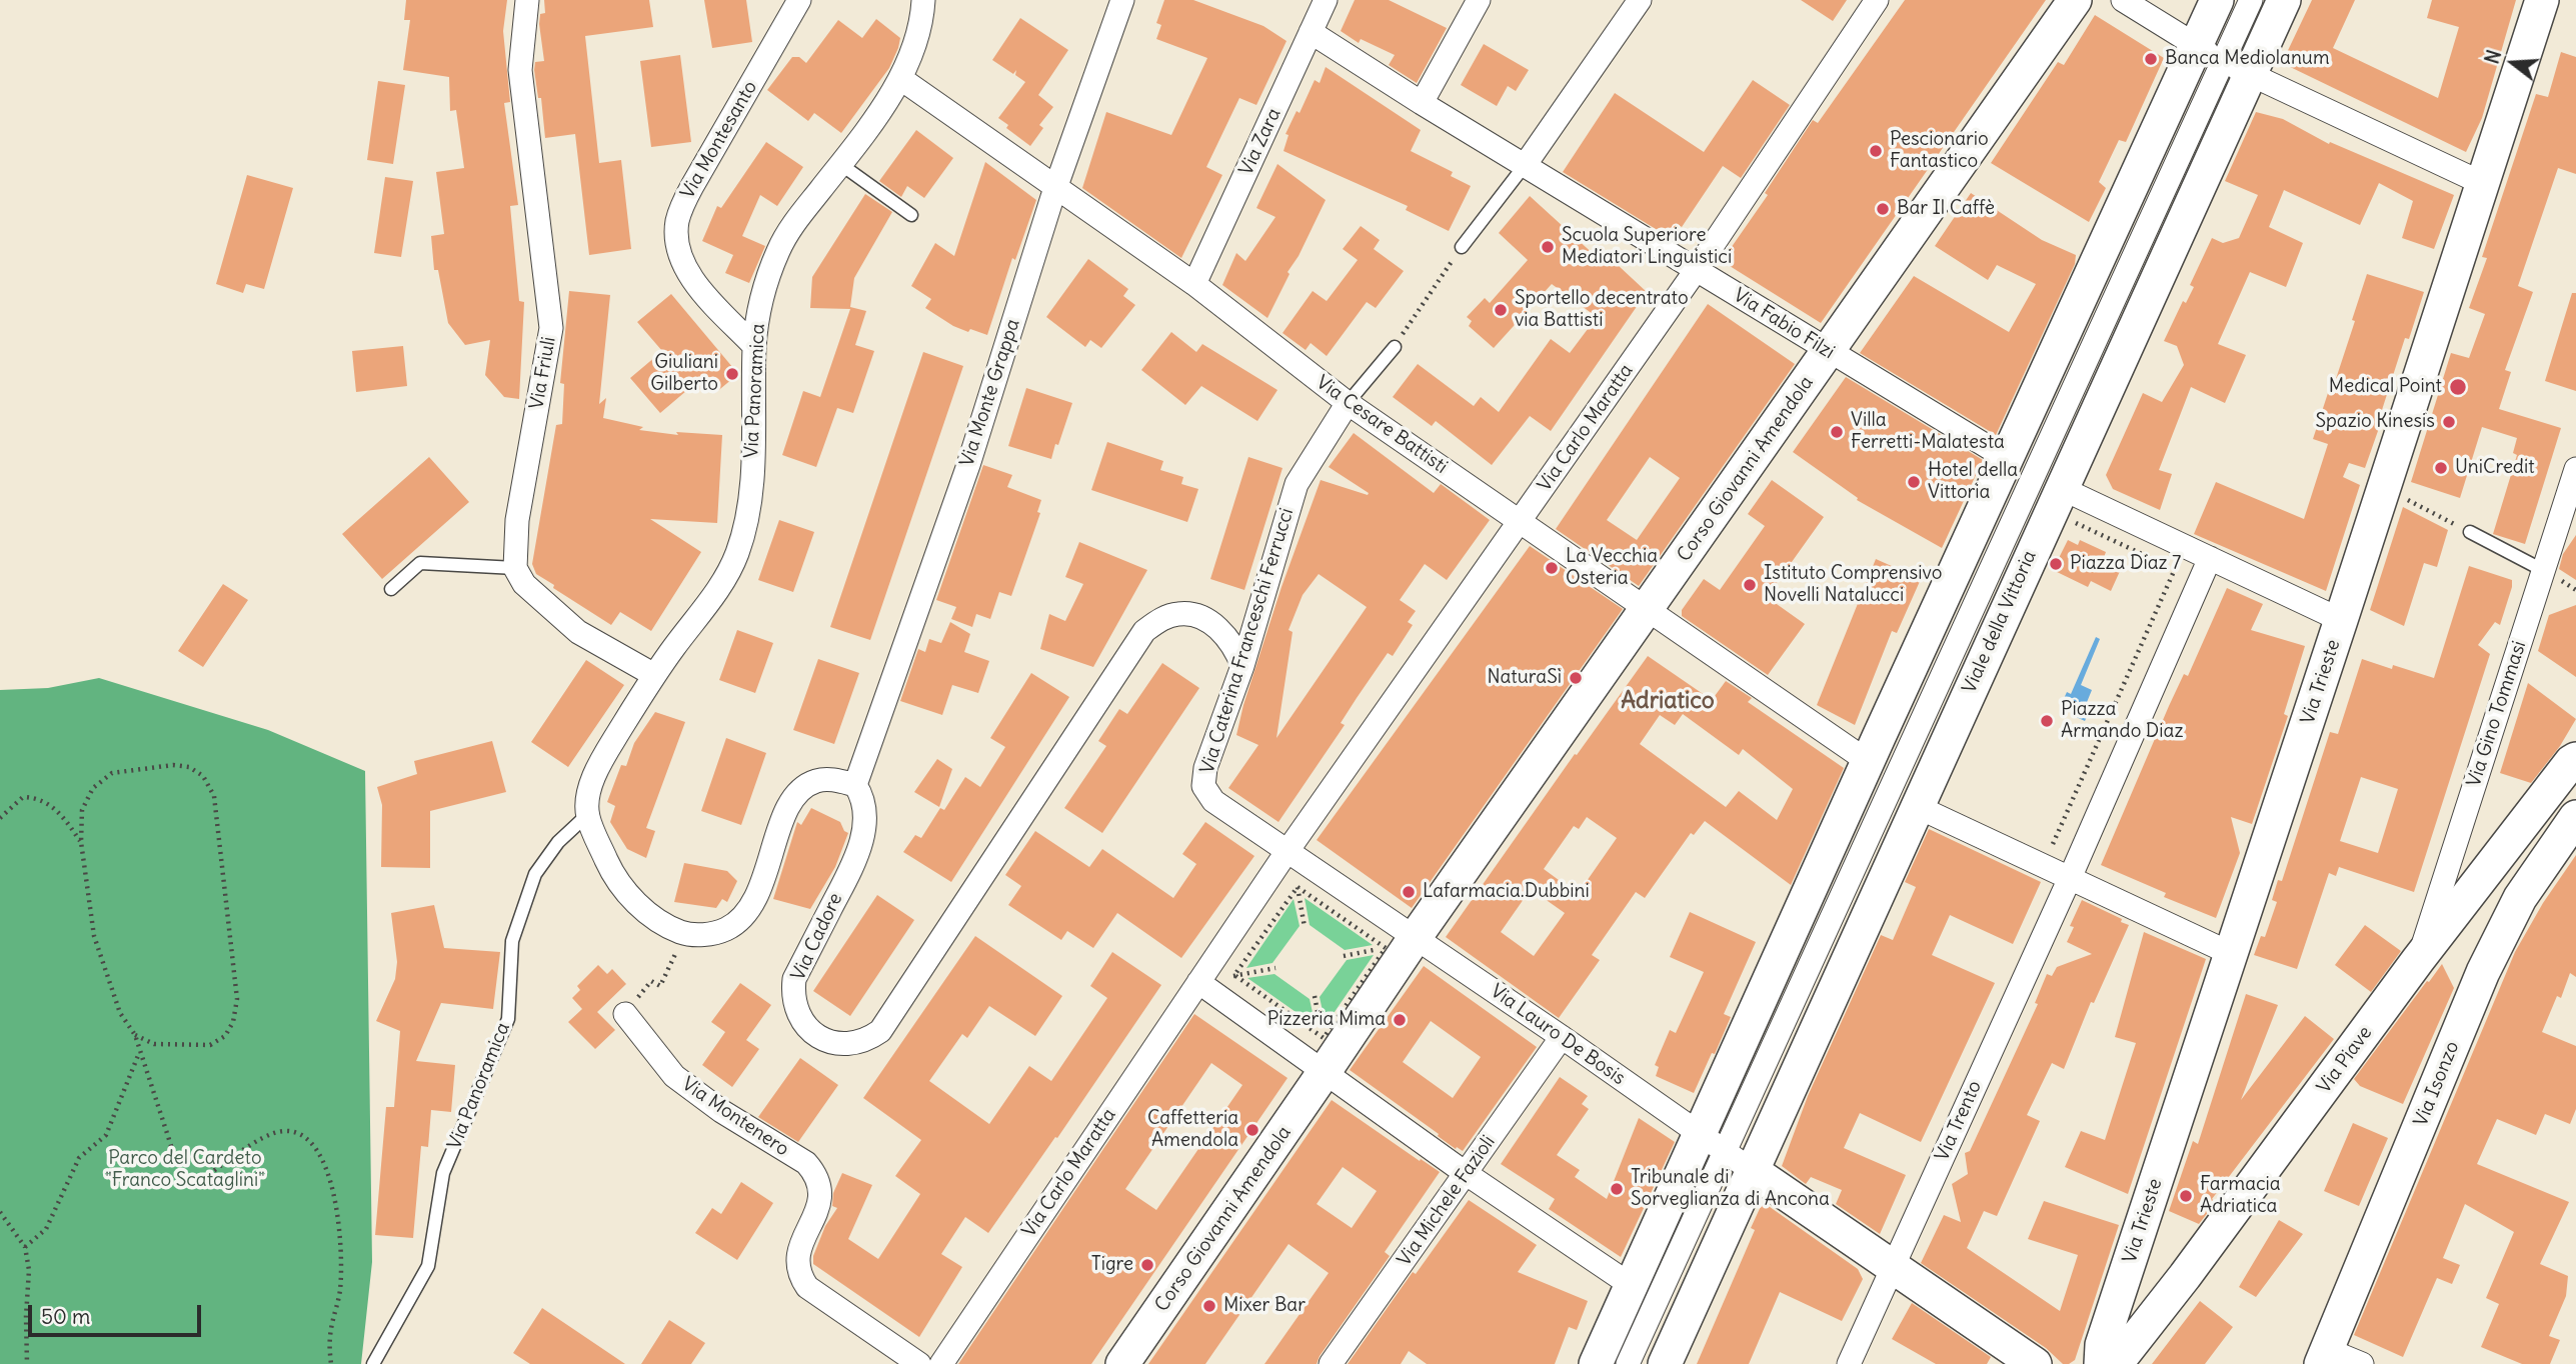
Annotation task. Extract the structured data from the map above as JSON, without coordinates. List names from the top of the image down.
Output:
{
  "streets": {
    "street": [
      "Via Montesanto",
      "Via Zara",
      "Via Fabio Filzi",
      "Via Friuli",
      "Via Panoramica",
      "Via Monte Grappa",
      "Via Cesare Battisti",
      "Via Carlo Maratta",
      "Corso Giovanni Amendola",
      "Viale della Vittoria",
      "Via Caterina Franceschi Ferrucci",
      "Via Trieste",
      "Via Gino Tommasi",
      "Via Cadore",
      "Via Lauro De Bosis",
      "Via Piave",
      "Via Isonzo",
      "Via Montenero",
      "Via Trento",
      "Via Michele Fazioli"
    ]
  },
  "crossings": [
    ["Via Montesanto", "Via Panoramica"],
    ["Via Zara", "Via Fabio Filzi"],
    ["Via Zara", "Via Cesare Battisti"],
    ["Via Fabio Filzi", "Via Carlo Maratta"],
    ["Via Fabio Filzi", "Corso Giovanni Amendola"],
    ["Via Fabio Filzi", "Viale della Vittoria"],
    ["Via Panoramica", "Via Cesare Battisti"],
    ["Via Monte Grappa", "Via Cesare Battisti"],
    ["Via Monte Grappa", "Via Cadore"],
    ["Via Cesare Battisti", "Via Carlo Maratta"],
    ["Via Cesare Battisti", "Corso Giovanni Amendola"],
    ["Via Cesare Battisti", "Viale della Vittoria"],
    ["Via Cesare Battisti", "Via Caterina Franceschi Ferrucci"],
    ["Via Carlo Maratta", "Via Caterina Franceschi Ferrucci"],
    ["Via Carlo Maratta", "Via Lauro De Bosis"],
    ["Corso Giovanni Amendola", "Via Lauro De Bosis"],
    ["Viale della Vittoria", "Via Lauro De Bosis"],
    ["Via Caterina Franceschi Ferrucci", "Via Cadore"],
    ["Via Caterina Franceschi Ferrucci", "Via Lauro De Bosis"],
    ["Via Gino Tommasi", "Via Piave"],
    ["Via Lauro De Bosis", "Via Michele Fazioli"]
  ],
  "districts": ["Adriatico"],
  "parks": ["Parco del Cardeto \"Franco Scataglini\""],
  "places": [
    "Banca Mediolanum",
    "Pescionario Fantastico",
    "Bar Il Caffè",
    "Scuola Superiore Mediatori Linguistici",
    "Sportello decentrato via Battisti",
    "Giuliani Gilberto",
    "Medical Point",
    "Spazio Kinesis",
    "Villa Ferretti-Malatesta",
    "UniCredit",
    "Hotel della Vittoria",
    "Piazza Diaz 7",
    "La Vecchia Osteria",
    "Istituto Comprensivo Novelli Natalucci",
    "NaturaSì",
    "Piazza Armando Diaz",
    "Lafarmacia.Dubbini",
    "Pizzeria Mima",
    "Caffetteria Amendola",
    "Tribunale di Sorveglianza di Ancona",
    "Farmacia Adriatica",
    "Tigre",
    "Mixer Bar"
  ],
  "scale_bar": "50 m",
  "north": "left"
}
